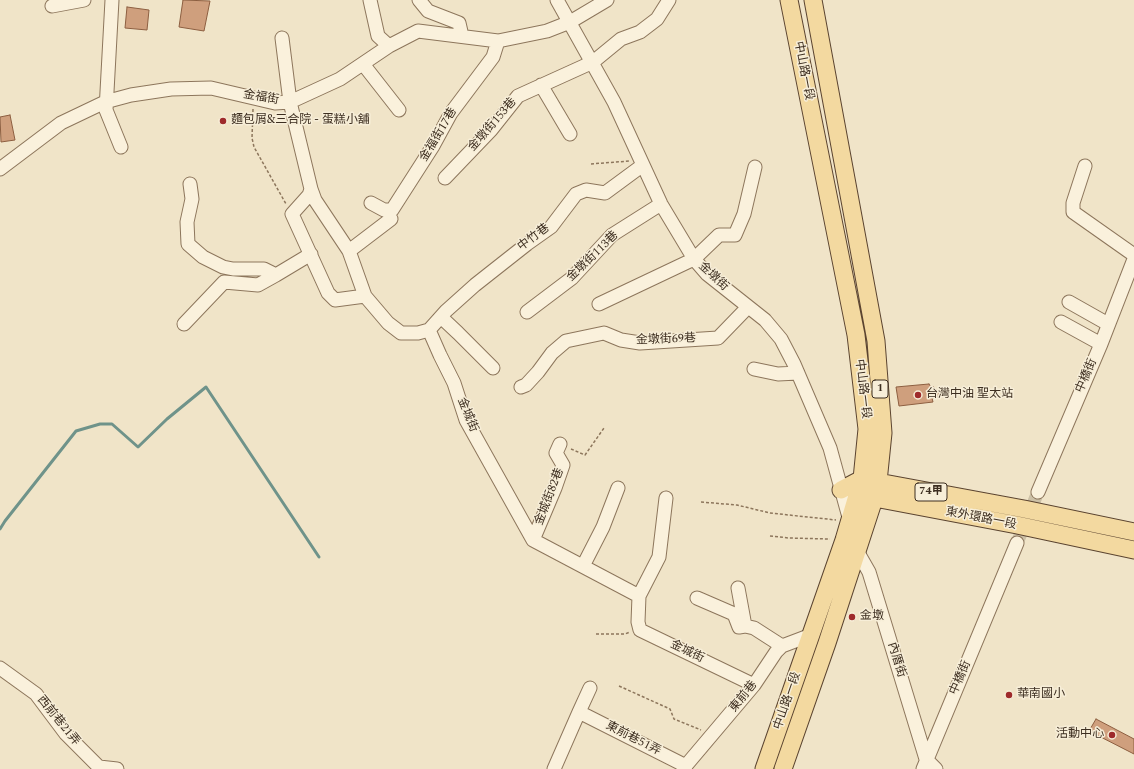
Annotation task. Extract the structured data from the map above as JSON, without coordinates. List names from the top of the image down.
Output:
{
  "streets": {
    "main road": [
      "中山路一段",
      "1",
      "74甲",
      "東外環路一段"
    ],
    "street": [
      "金福街",
      "金墩街153巷",
      "金福街17巷",
      "中竹巷",
      "金墩街113巷",
      "金墩街",
      "金墩街69巷",
      "中橋街",
      "金城街",
      "金城街82巷",
      "內厝街",
      "東前巷",
      "西前巷21弄",
      "東前巷51弄"
    ]
  },
  "crossings": [
    ["中山路一段", "金墩街"],
    ["中山路一段", "東外環路一段"],
    ["中山路一段", "內厝街"],
    ["金福街", "金福街17巷"],
    ["金福街", "金墩街"],
    ["金墩街153巷", "金墩街"],
    ["中竹巷", "金墩街"],
    ["中竹巷", "金城街"],
    ["金墩街113巷", "金墩街"],
    ["金墩街", "金墩街69巷"],
    ["金墩街", "內厝街"],
    ["中橋街", "內厝街"],
    ["金城街", "金城街82巷"],
    ["金城街", "東前巷"],
    ["東前巷", "東前巷51弄"]
  ],
  "places": [
    "麵包屑&三合院 - 蛋糕小舖",
    "台灣中油 聖太站",
    "金墩",
    "華南國小",
    "活動中心"
  ]
}
